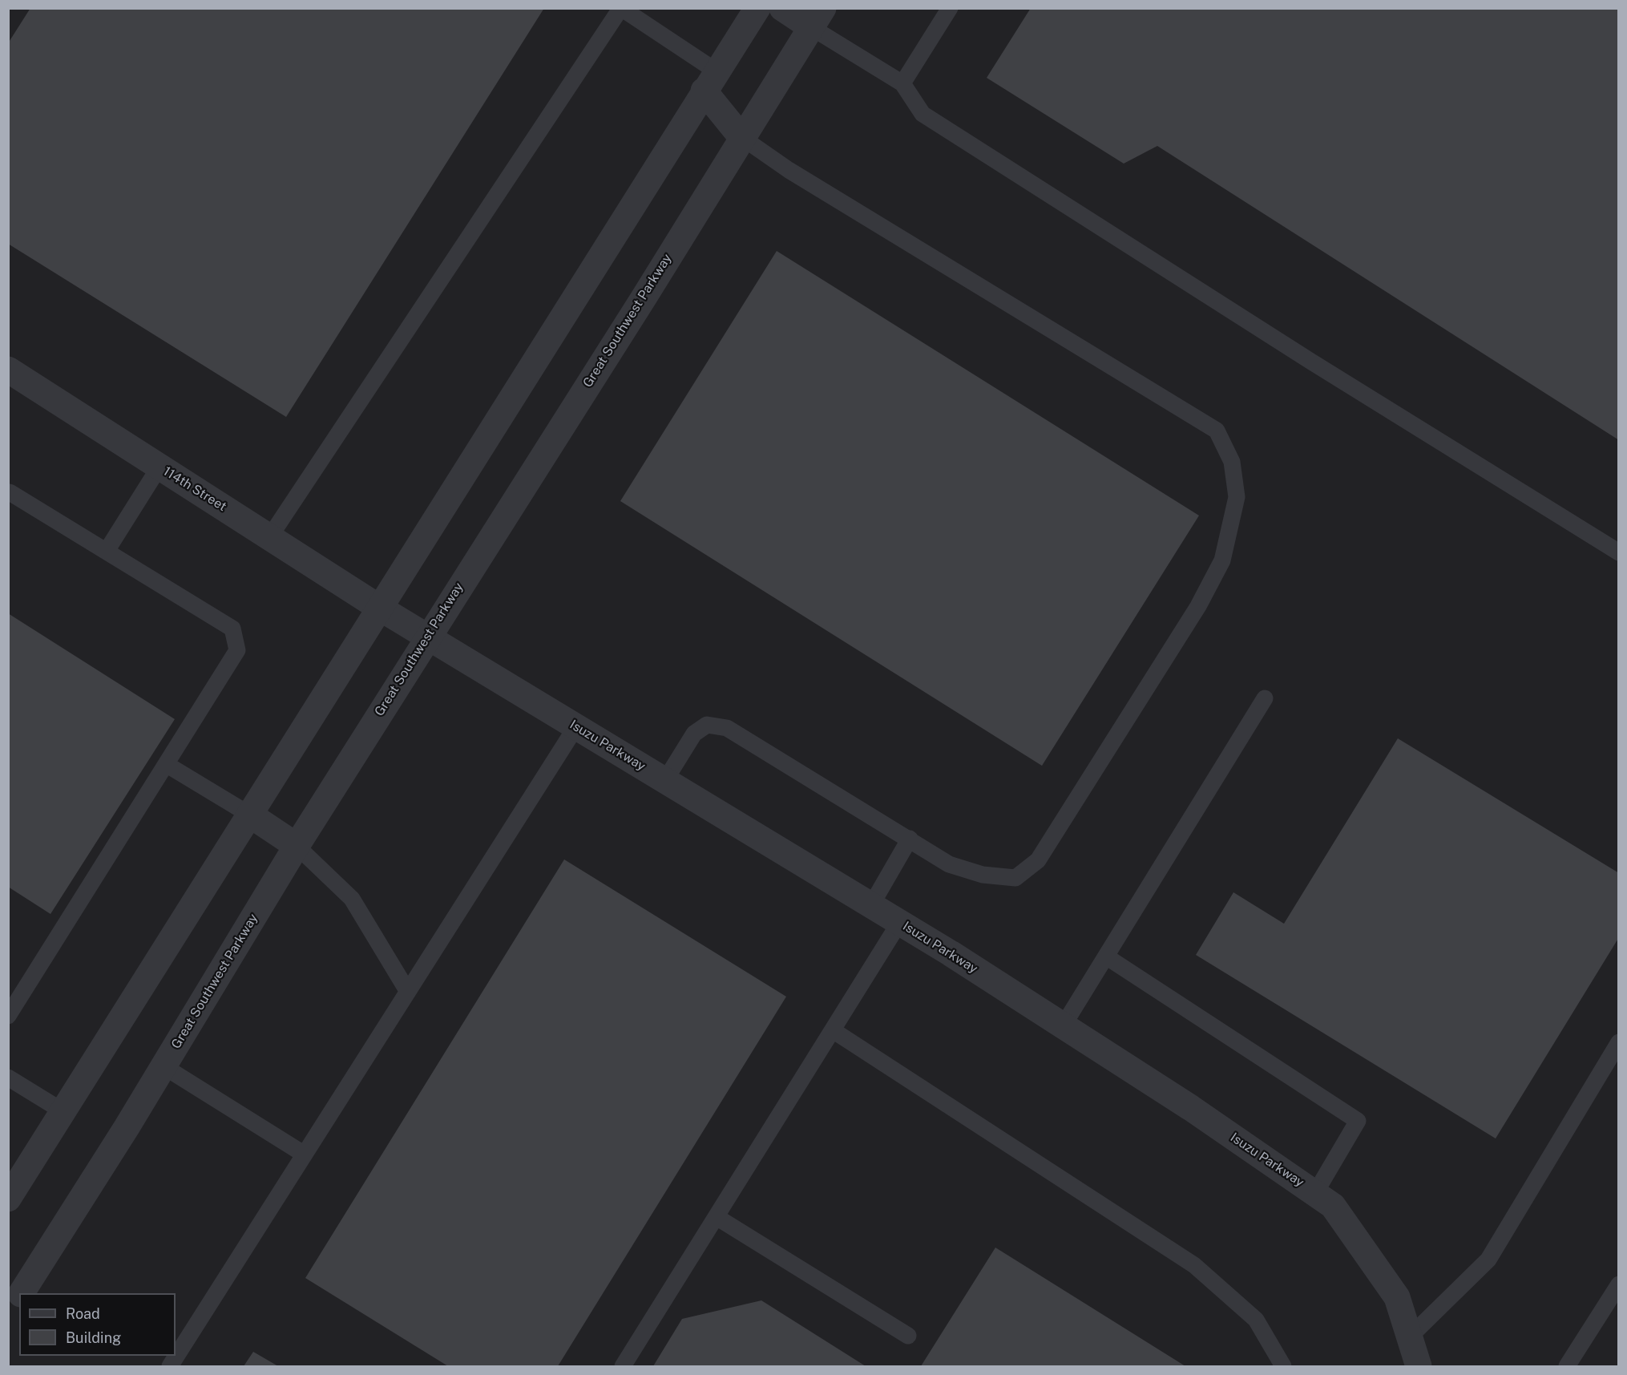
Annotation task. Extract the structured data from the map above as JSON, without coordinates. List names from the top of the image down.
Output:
{
  "streets": {
    "street": ["Great Southwest Parkway", "114th Street", "Isuzu Parkway"]
  },
  "crossings": [
    ["Great Southwest Parkway", "Isuzu Parkway"],
    ["114th Street", "Isuzu Parkway"]
  ],
  "legend": ["Road", "Building"]
}
